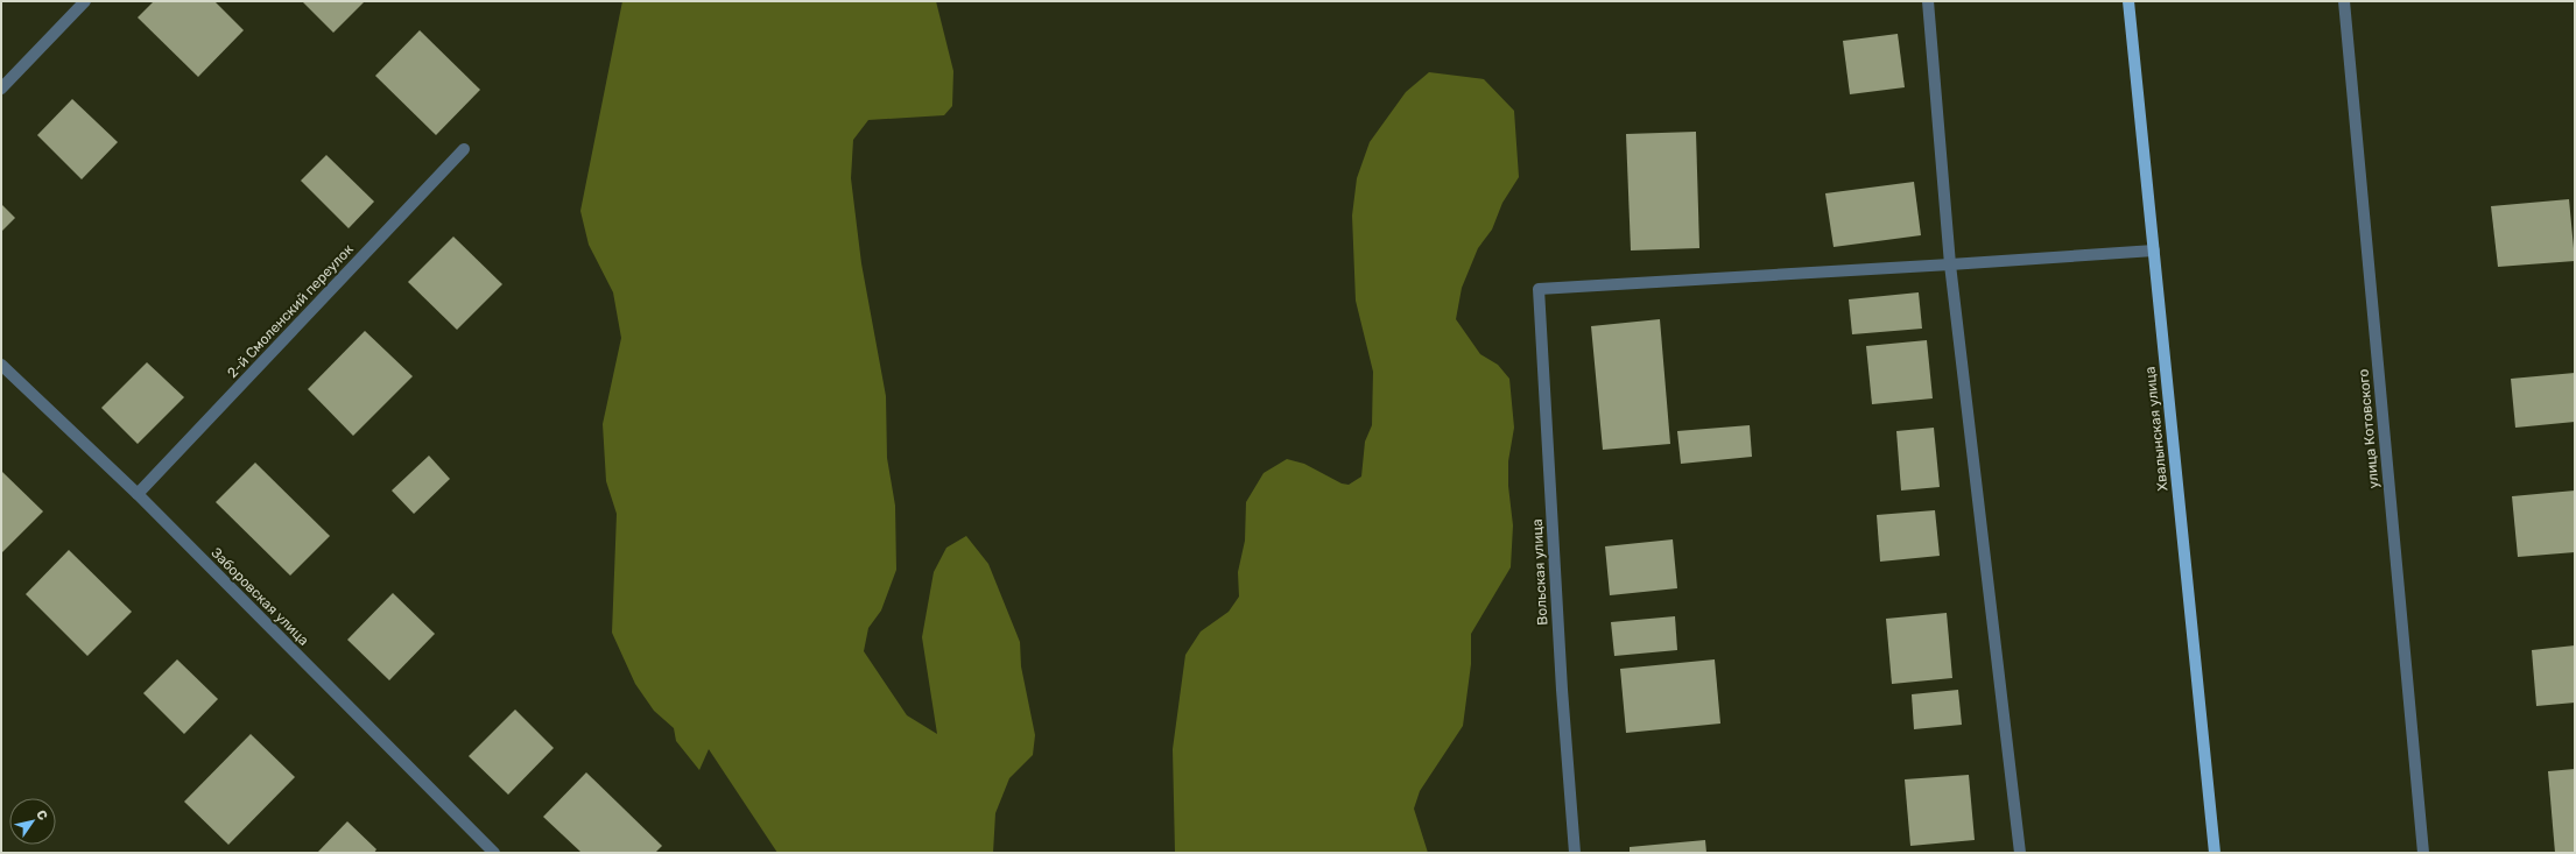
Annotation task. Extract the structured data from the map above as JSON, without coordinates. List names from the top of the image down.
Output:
{
  "streets": {
    "main road": ["Хвалынская улица"],
    "street": [
      "2-й Смоленский переулок",
      "улица Котовского",
      "Вольская улица",
      "Заборовская улица"
    ]
  },
  "crossings": [
    ["2-й Смоленский переулок", "Заборовская улица"]
  ],
  "north": "top right"
}
